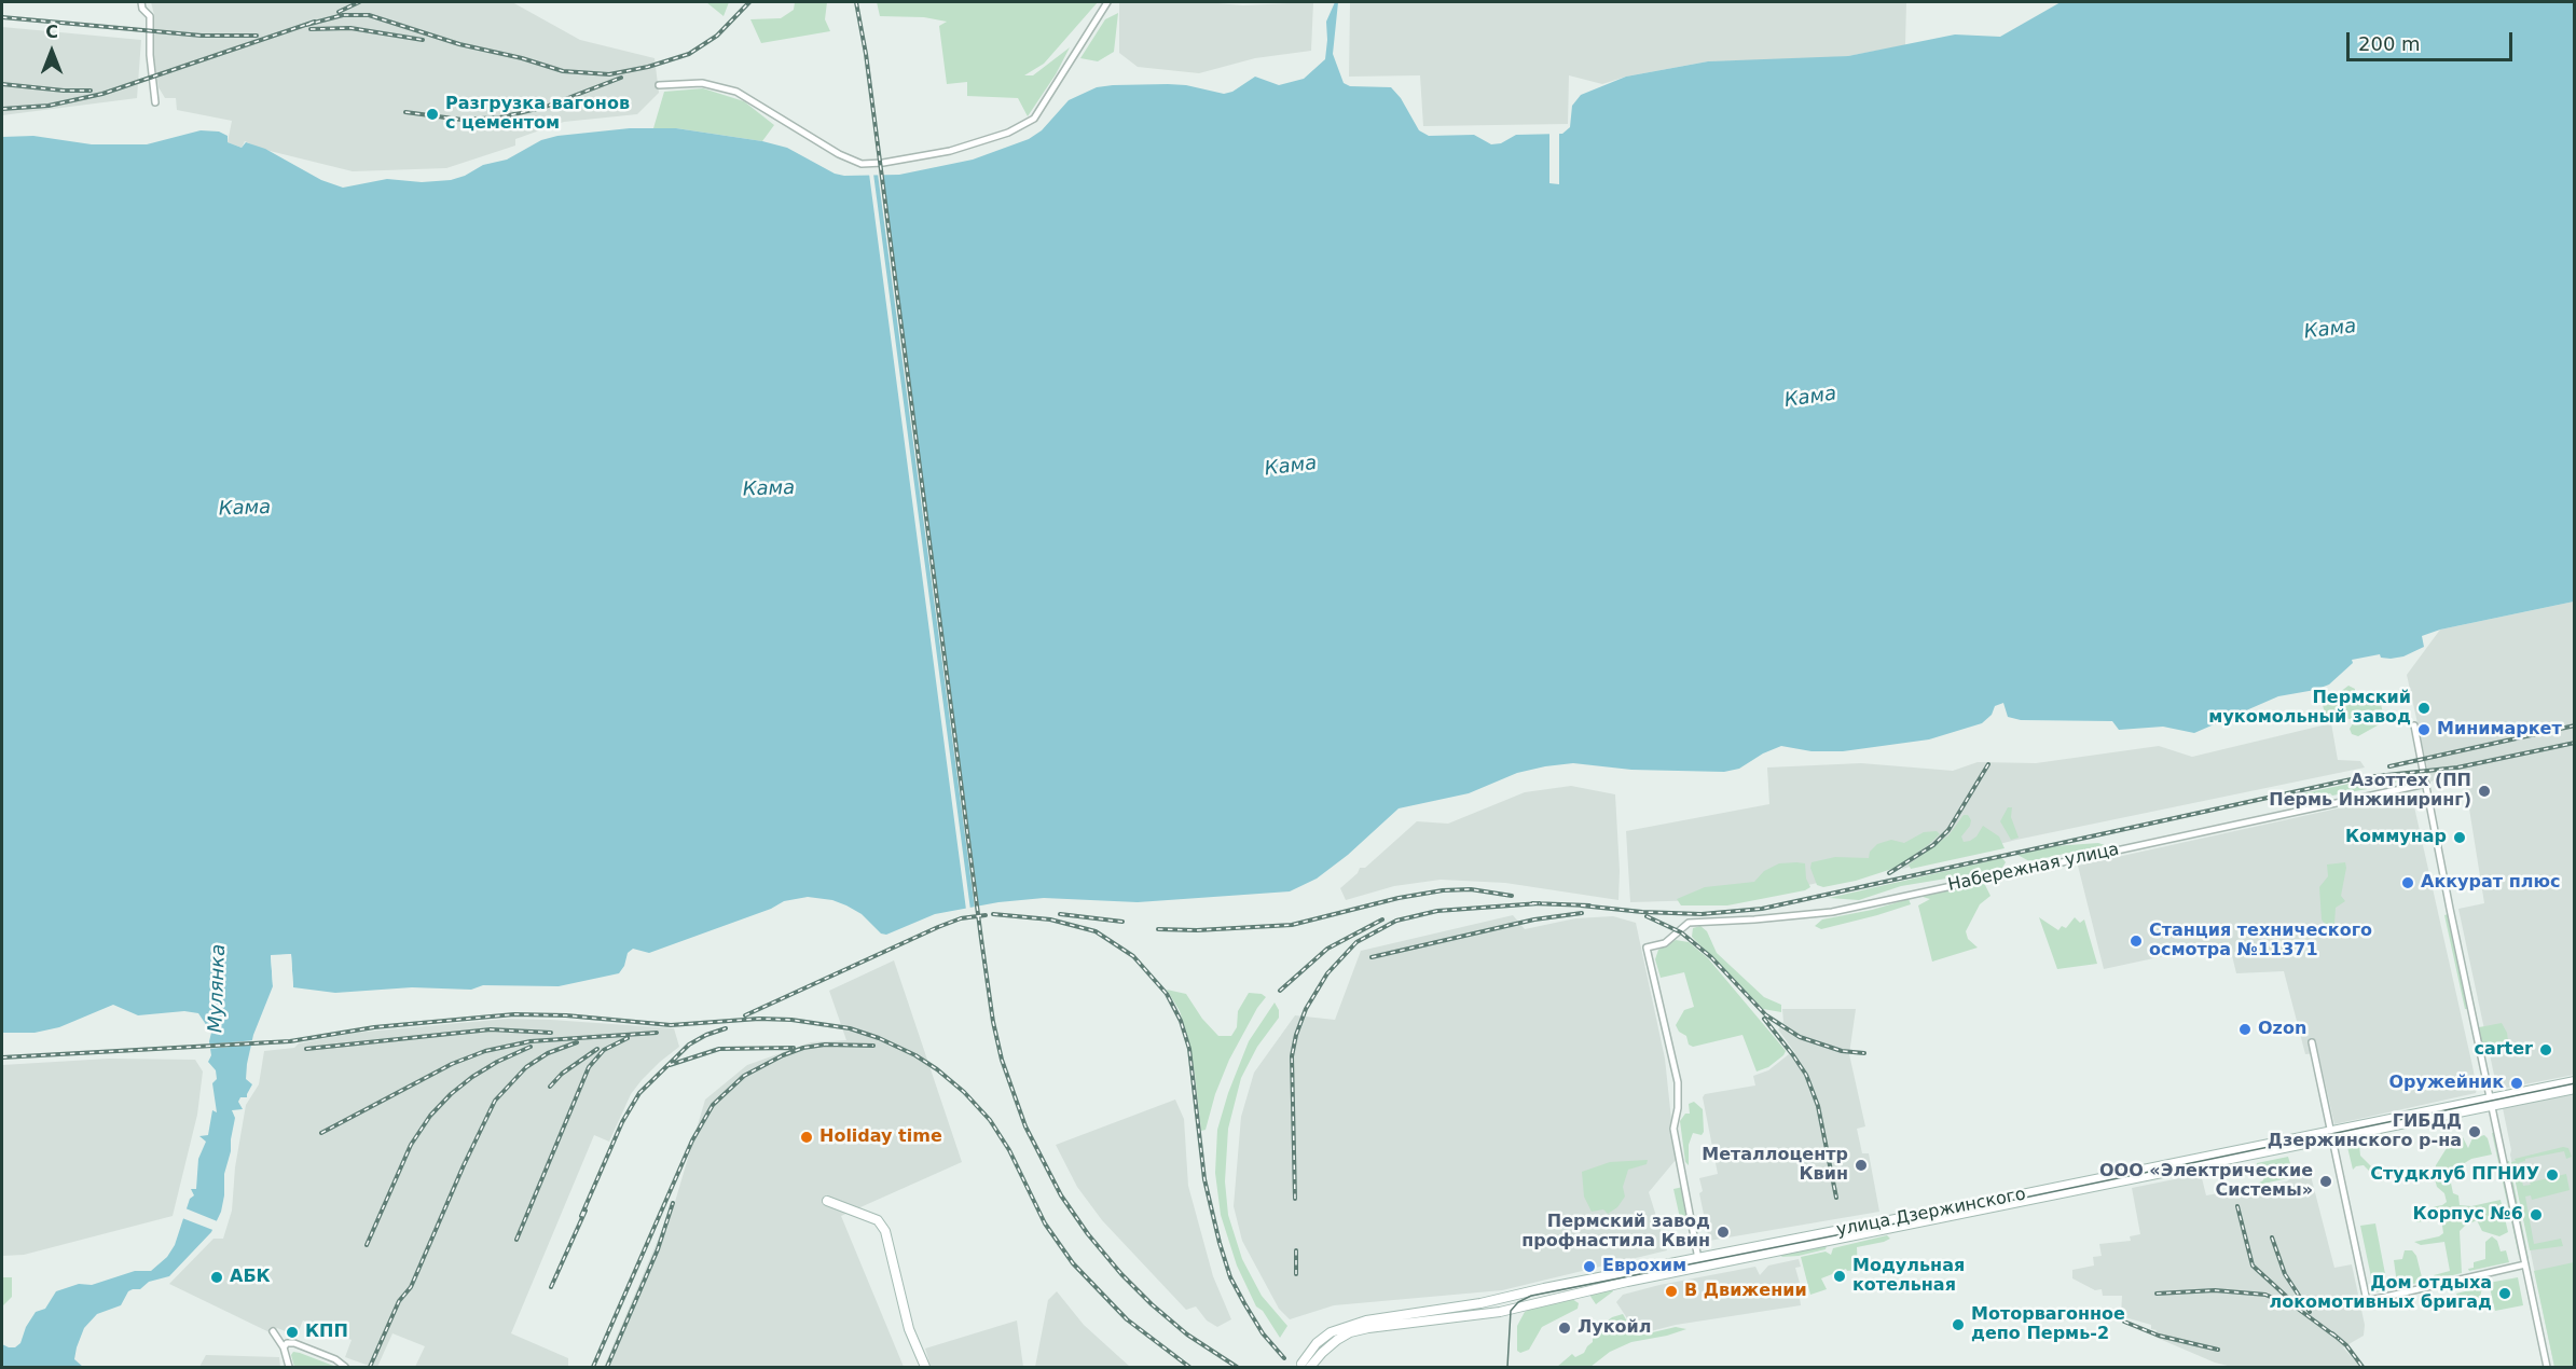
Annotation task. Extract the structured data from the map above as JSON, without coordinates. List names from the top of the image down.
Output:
{
  "streets": {
    "main road": ["улица Дзержинского"],
    "street": ["Набережная улица"]
  },
  "crossings": [
    ["Набережная улица", "улица Дзержинского"]
  ],
  "water": ["Кама", "Мулянка"],
  "places": [
    "Разгрузка вагонов с цементом",
    "Пермский мукомольный завод",
    "Минимаркет",
    "Азоттех (ПП Пермь Инжиниринг)",
    "Коммунар",
    "Аккурат плюс",
    "Станция технического осмотра №11371",
    "Ozon",
    "carter",
    "Оружейник",
    "ГИБДД Дзержинского р-на",
    "Holiday time",
    "Металлоцентр Квин",
    "Студклуб ПГНИУ",
    "ООО «Электрические Системы»",
    "Корпус №6",
    "Пермский завод профнастила Квин",
    "Еврохим",
    "Модульная котельная",
    "АБК",
    "В Движении",
    "Дом отдыха локомотивных бригад",
    "Моторвагонное депо Пермь-2",
    "Лукойл",
    "КПП"
  ],
  "scale_bar": "200 m",
  "north": "top"
}
